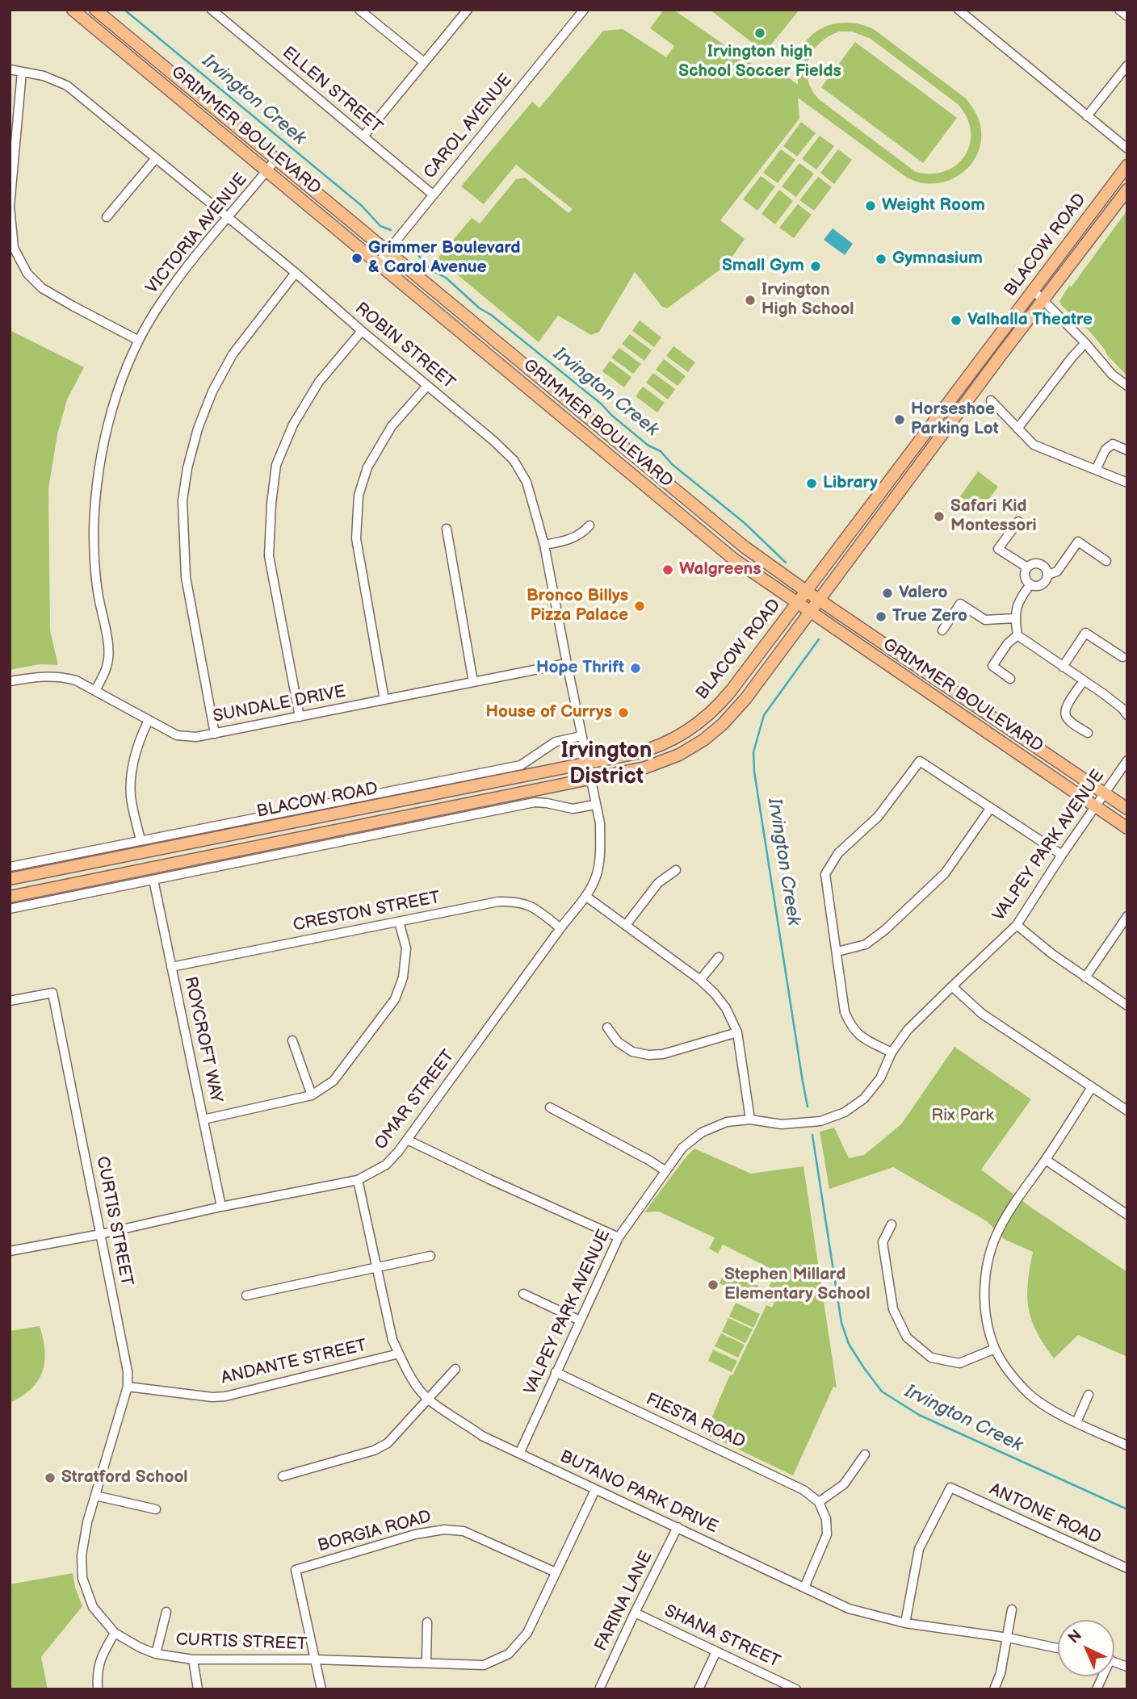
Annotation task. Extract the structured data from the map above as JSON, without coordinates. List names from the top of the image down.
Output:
{
  "streets": {
    "main road": ["GRIMMER BOULEVARD", "BLACOW ROAD"],
    "street": [
      "ELLEN STREET",
      "CAROL AVENUE",
      "VICTORIA AVENUE",
      "ROBIN STREET",
      "SUNDALE DRIVE",
      "VALPEY PARK AVENUE",
      "CRESTON STREET",
      "ROYCROFT WAY",
      "OMAR STREET",
      "CURTIS STREET",
      "ANDANTE STREET",
      "FIESTA ROAD",
      "BUTANO PARK DRIVE",
      "ANTONE ROAD",
      "BORGIA ROAD",
      "FARINA LANE",
      "SHANA STREET"
    ]
  },
  "crossings": [
    ["ELLEN STREET", "CAROL AVENUE"],
    ["CAROL AVENUE", "GRIMMER BOULEVARD"],
    ["GRIMMER BOULEVARD", "VICTORIA AVENUE"],
    ["GRIMMER BOULEVARD", "BLACOW ROAD"],
    ["GRIMMER BOULEVARD", "VALPEY PARK AVENUE"],
    ["VICTORIA AVENUE", "ROBIN STREET"],
    ["VICTORIA AVENUE", "SUNDALE DRIVE"],
    ["BLACOW ROAD", "ROBIN STREET"],
    ["BLACOW ROAD", "OMAR STREET"],
    ["ROBIN STREET", "SUNDALE DRIVE"],
    ["ROBIN STREET", "OMAR STREET"],
    ["VALPEY PARK AVENUE", "FIESTA ROAD"],
    ["VALPEY PARK AVENUE", "BUTANO PARK DRIVE"],
    ["CRESTON STREET", "ROYCROFT WAY"],
    ["CRESTON STREET", "OMAR STREET"],
    ["ROYCROFT WAY", "OMAR STREET"],
    ["OMAR STREET", "CURTIS STREET"],
    ["OMAR STREET", "BUTANO PARK DRIVE"],
    ["CURTIS STREET", "ANDANTE STREET"],
    ["CURTIS STREET", "BUTANO PARK DRIVE"],
    ["CURTIS STREET", "BORGIA ROAD"],
    ["ANDANTE STREET", "BUTANO PARK DRIVE"],
    ["BUTANO PARK DRIVE", "ANTONE ROAD"],
    ["BUTANO PARK DRIVE", "FARINA LANE"],
    ["FARINA LANE", "SHANA STREET"]
  ],
  "districts": ["Irvington District"],
  "water": ["Irvington Creek"],
  "parks": ["Rix Park"],
  "places": [
    "Irvington high School Soccer Fields",
    "Weight Room",
    "Grimmer Boulevard & Carol Avenue",
    "Gymnasium",
    "Small Gym",
    "Irvington High School",
    "Valhalla Theatre",
    "Horseshoe Parking Lot",
    "Library",
    "Safari Kid Montessori",
    "Walgreens",
    "Valero",
    "Bronco Billys Pizza Palace",
    "True Zero",
    "Hope Thrift",
    "House of Currys",
    "Stephen Millard Elementary School",
    "Stratford School"
  ],
  "north": "top left"
}
